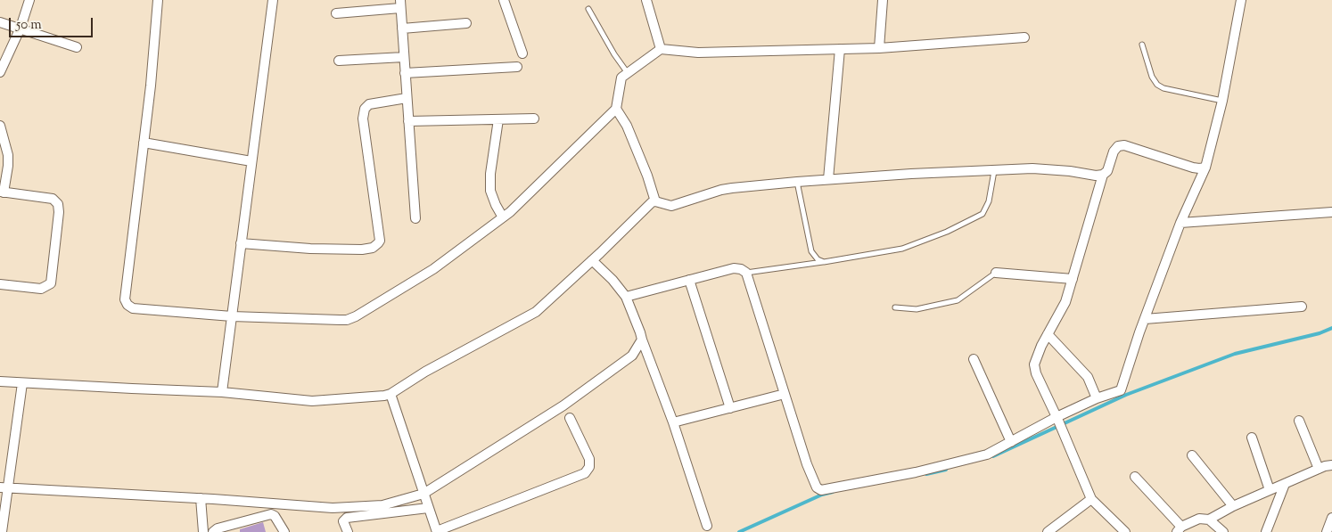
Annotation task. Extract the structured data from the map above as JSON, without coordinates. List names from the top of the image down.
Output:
{
  "scale_bar": "50 m"
}
